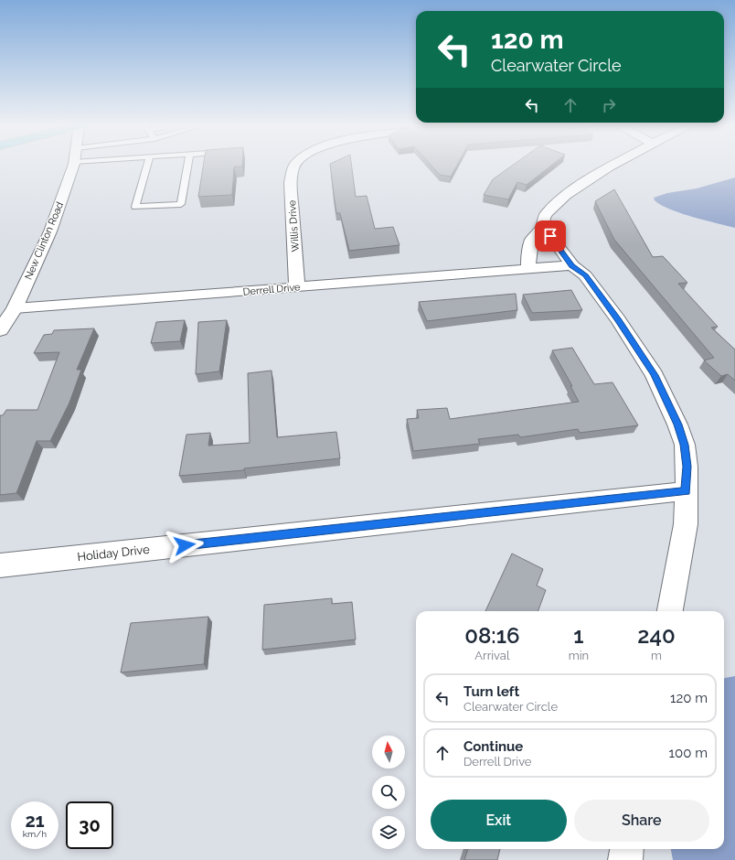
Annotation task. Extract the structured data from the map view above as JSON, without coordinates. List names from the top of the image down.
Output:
{
  "streets": {
    "street": [
      "Willis Drive",
      "New Clinton Road",
      "Derrell Drive",
      "Holiday Drive"
    ]
  },
  "crossings": [
    ["Willis Drive", "Derrell Drive"],
    ["New Clinton Road", "Derrell Drive"]
  ],
  "north": "top",
  "page": {
    "turn": ["120 m", "Clearwater Circle"],
    "eta": [
      "08:16",
      "Arrival",
      "1",
      "min",
      "240",
      "m"
    ],
    "list": [
      {
        "name": "Turn left",
        "note": "Clearwater Circle",
        "value": "120 m"
      },
      {
        "name": "Continue",
        "note": "Derrell Drive",
        "value": "100 m"
      }
    ],
    "buttons": ["Exit", "Share"],
    "speed": "21 km/h",
    "limit": "30"
  }
}
